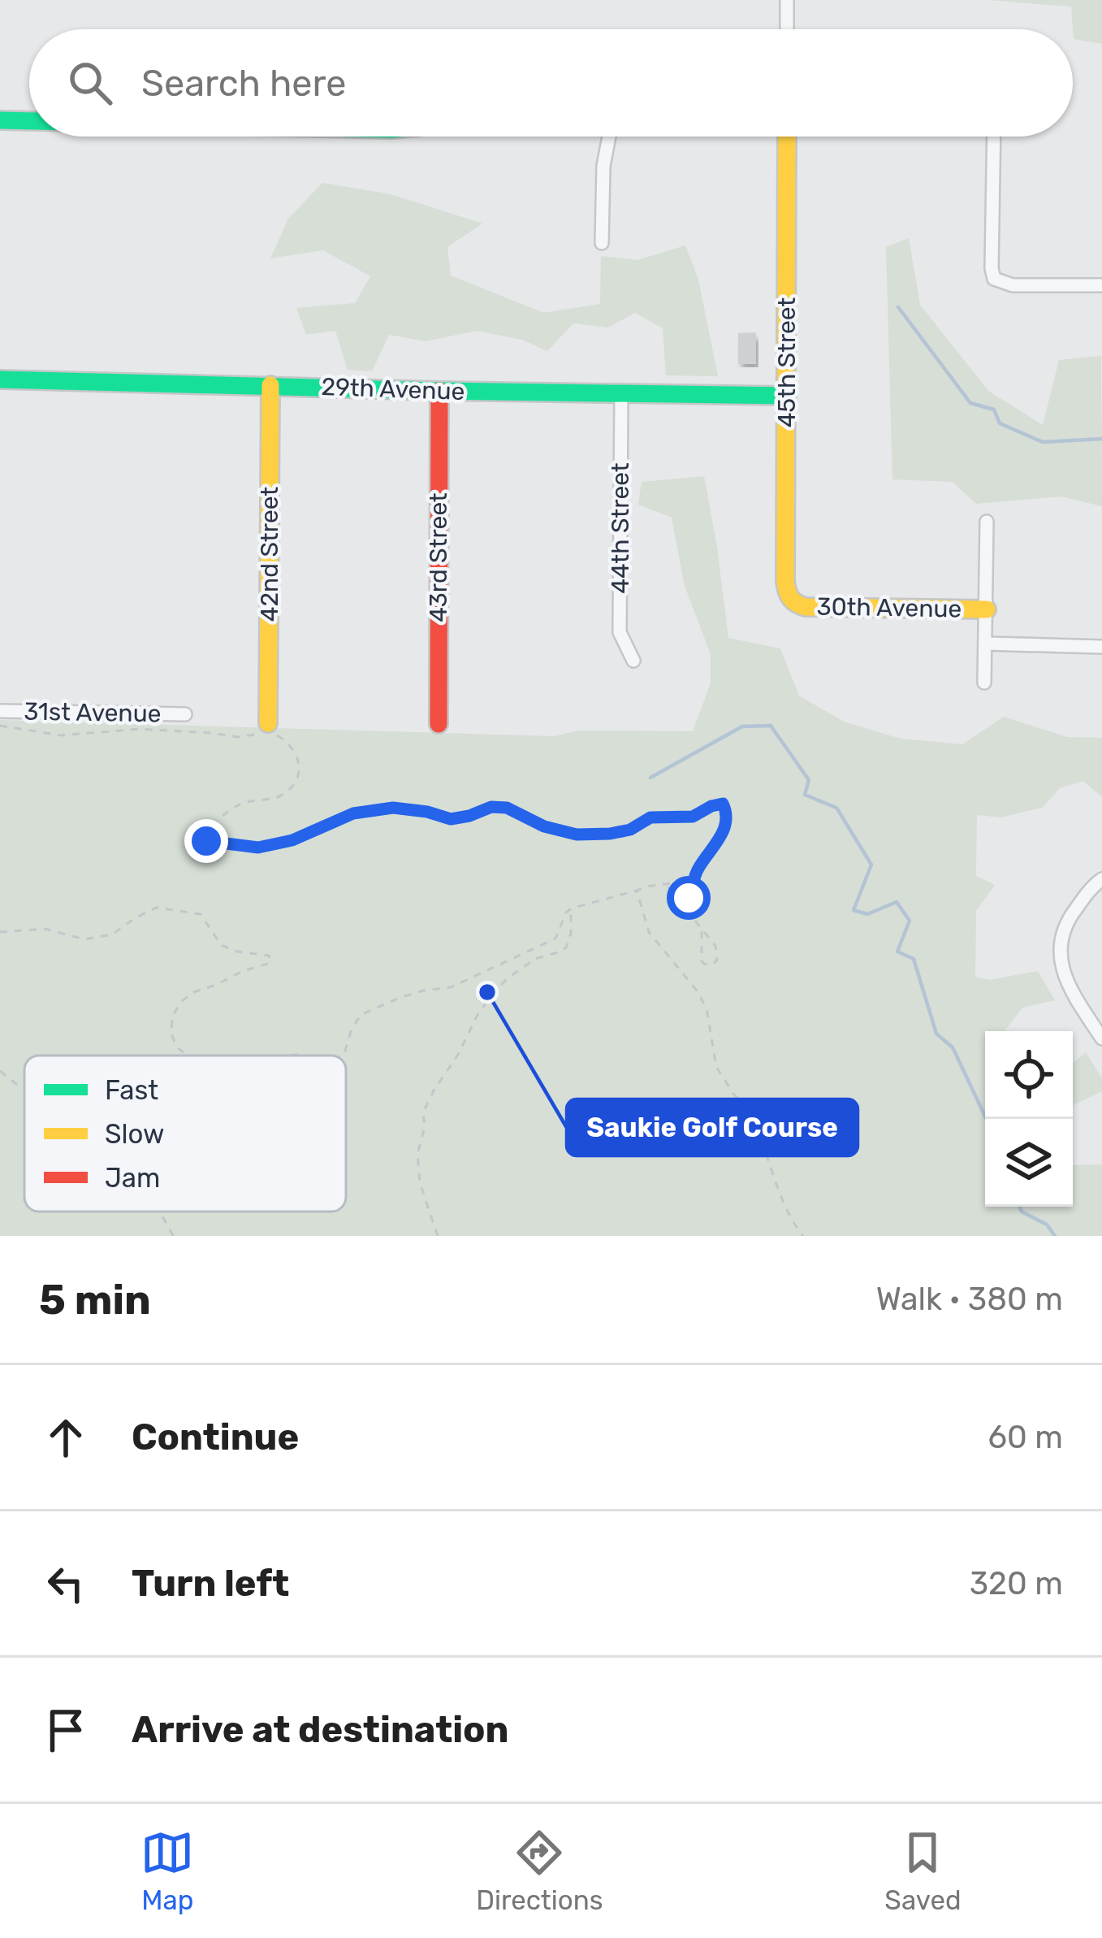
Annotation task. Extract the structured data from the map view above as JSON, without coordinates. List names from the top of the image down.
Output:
{
  "streets": {
    "street": [
      "45th Street",
      "29th Avenue",
      "44th Street",
      "42nd Street",
      "43rd Street",
      "30th Avenue",
      "31st Avenue"
    ]
  },
  "crossings": [
    ["45th Street", "29th Avenue"],
    ["45th Street", "30th Avenue"],
    ["29th Avenue", "44th Street"],
    ["29th Avenue", "42nd Street"],
    ["29th Avenue", "43rd Street"]
  ],
  "places": ["Saukie Golf Course"],
  "legend": ["Fast", "Slow", "Jam"],
  "page": {
    "search": "Search here",
    "heading": ["5 min", "Walk · 380 m"],
    "list": [
      ["Continue", "60 m"],
      ["Turn left", "320 m"],
      "Arrive at destination"
    ],
    "nav": ["Map", "Directions", "Saved"]
  }
}
